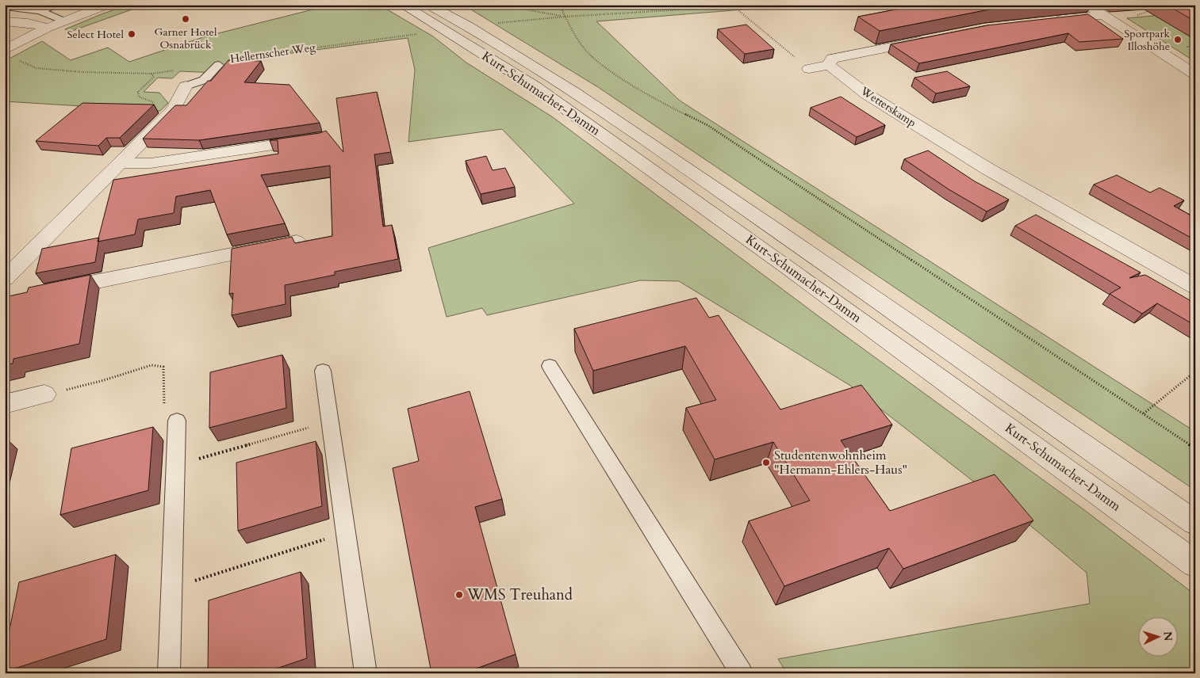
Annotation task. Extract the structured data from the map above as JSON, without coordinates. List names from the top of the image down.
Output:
{
  "streets": {
    "main road": ["Hellernscher Weg", "Kurt-Schumacher-Damm", "Wetterskamp"]
  },
  "crossings": [
    ["Hellernscher Weg", "Kurt-Schumacher-Damm"]
  ],
  "places": [
    "Garner Hotel Osnabrück",
    "Select Hotel",
    "Sportpark Illoshöhe",
    "Studentenwohnheim \"Hermann-Ehlers-Haus\"",
    "WMS Treuhand"
  ],
  "north": "right"
}
